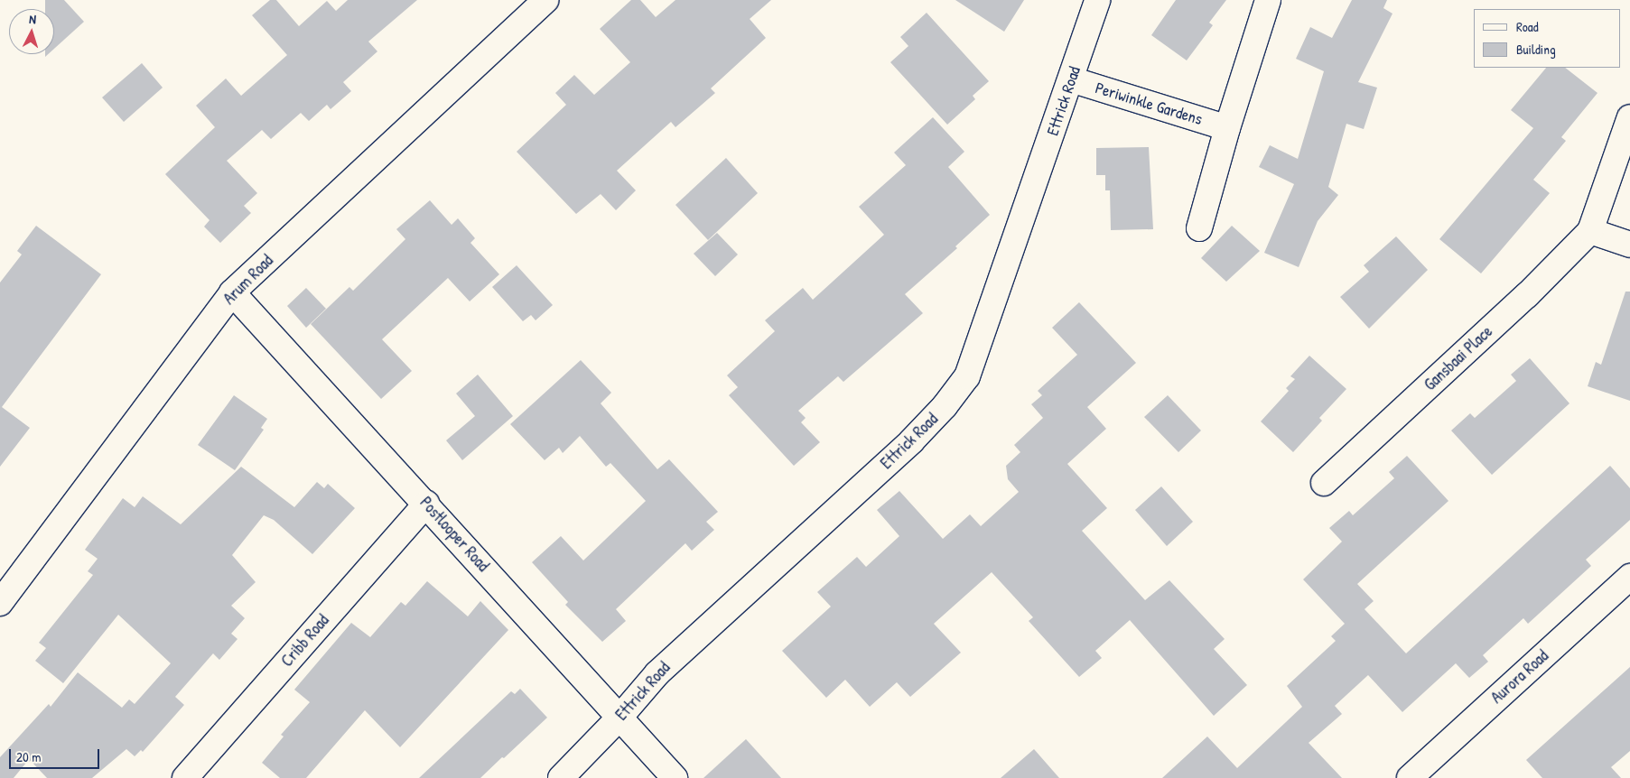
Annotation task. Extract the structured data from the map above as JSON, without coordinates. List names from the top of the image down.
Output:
{
  "streets": {
    "street": [
      "Ettrick Road",
      "Periwinkle Gardens",
      "Arum Road",
      "Gansbaai Place",
      "Postlooper Road",
      "Cribb Road",
      "Aurora Road"
    ]
  },
  "crossings": [
    ["Ettrick Road", "Periwinkle Gardens"],
    ["Ettrick Road", "Postlooper Road"],
    ["Arum Road", "Postlooper Road"],
    ["Postlooper Road", "Cribb Road"]
  ],
  "legend": ["Road", "Building"],
  "scale_bar": "20 m",
  "north": "top"
}
